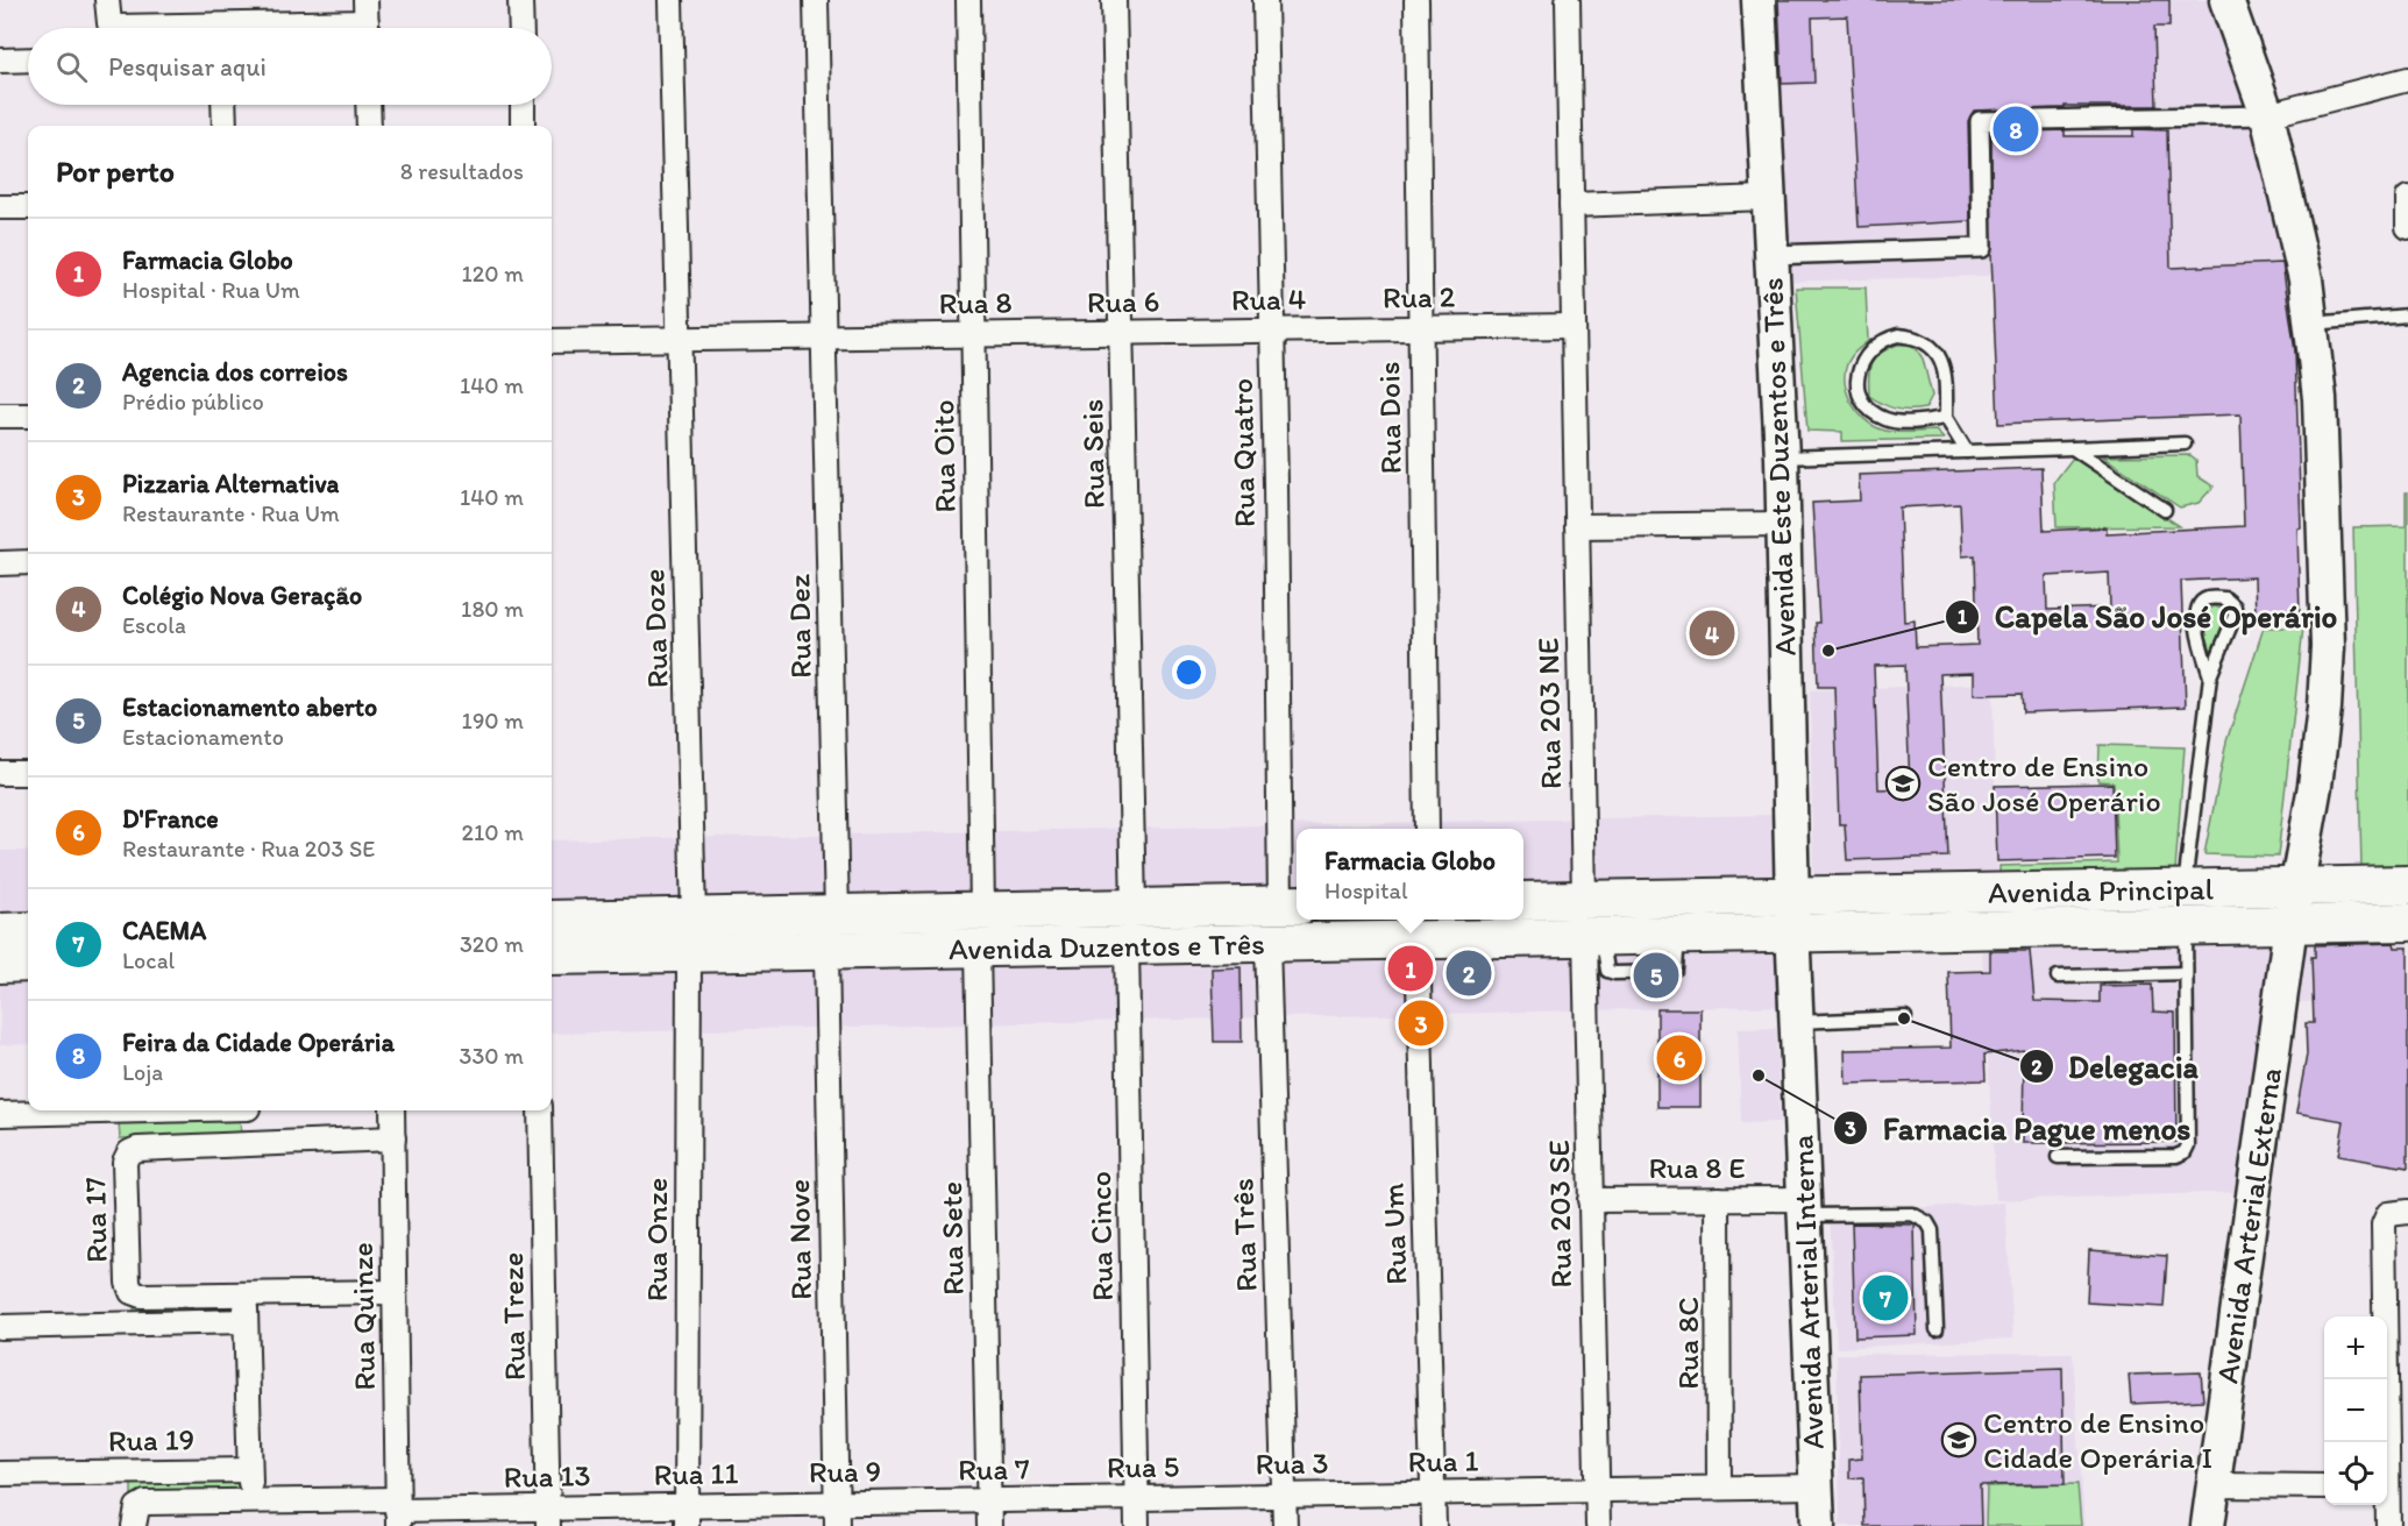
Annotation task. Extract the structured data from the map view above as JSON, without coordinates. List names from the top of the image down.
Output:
{
  "streets": {
    "main road": [
      "Avenida Este Duzentos e Três",
      "Avenida Principal",
      "Avenida Duzentos e Três",
      "Avenida Arterial Externa",
      "Avenida Arterial Interna"
    ],
    "street": [
      "Rua 2",
      "Rua 4",
      "Rua 6",
      "Rua 8",
      "Rua Dois",
      "Rua Quatro",
      "Rua Seis",
      "Rua Oito",
      "Rua Dez",
      "Rua Doze",
      "Rua 203 NE",
      "Rua 8 E",
      "Rua 203 SE",
      "Rua 17",
      "Rua Um",
      "Rua Três",
      "Rua Cinco",
      "Rua Sete",
      "Rua Onze",
      "Rua Nove",
      "Rua Quinze",
      "Rua Treze",
      "Rua 8C",
      "Rua 19",
      "Rua 1",
      "Rua 3",
      "Rua 5",
      "Rua 7",
      "Rua 9",
      "Rua 11",
      "Rua 13"
    ]
  },
  "crossings": [
    ["Rua 2", "Rua 4"],
    ["Rua 2", "Rua Dois"],
    ["Rua 2", "Rua 203 NE"],
    ["Rua 4", "Rua 6"],
    ["Rua 4", "Rua Quatro"],
    ["Rua 6", "Rua 8"],
    ["Rua 6", "Rua Seis"],
    ["Rua 8", "Rua Oito"],
    ["Rua 8", "Rua Dez"],
    ["Rua Quatro", "Avenida Duzentos e Três"],
    ["Rua Seis", "Avenida Duzentos e Três"],
    ["Rua Oito", "Avenida Duzentos e Três"],
    ["Avenida Este Duzentos e Três", "Avenida Principal"],
    ["Avenida Este Duzentos e Três", "Avenida Duzentos e Três"],
    ["Avenida Este Duzentos e Três", "Avenida Arterial Interna"],
    ["Rua Dez", "Avenida Duzentos e Três"],
    ["Rua Doze", "Avenida Duzentos e Três"],
    ["Avenida Principal", "Avenida Duzentos e Três"],
    ["Avenida Principal", "Avenida Arterial Externa"],
    ["Avenida Principal", "Avenida Arterial Interna"],
    ["Avenida Duzentos e Três", "Rua 203 SE"],
    ["Avenida Duzentos e Três", "Rua Um"],
    ["Avenida Duzentos e Três", "Rua Três"],
    ["Avenida Duzentos e Três", "Rua Cinco"],
    ["Avenida Duzentos e Três", "Rua Sete"],
    ["Avenida Duzentos e Três", "Rua Onze"],
    ["Avenida Duzentos e Três", "Rua Nove"],
    ["Avenida Duzentos e Três", "Avenida Arterial Interna"],
    ["Rua 8 E", "Rua 203 SE"],
    ["Rua 8 E", "Avenida Arterial Interna"],
    ["Rua 8 E", "Rua 8C"],
    ["Rua 203 SE", "Rua 1"],
    ["Rua 17", "Rua Quinze"],
    ["Rua Um", "Rua 1"],
    ["Rua Três", "Rua 3"],
    ["Rua Cinco", "Rua 5"],
    ["Rua Sete", "Rua 7"],
    ["Rua Onze", "Rua 11"],
    ["Rua Nove", "Rua 9"],
    ["Rua Quinze", "Rua 19"],
    ["Rua Quinze", "Rua 13"],
    ["Rua Treze", "Rua 13"],
    ["Rua 19", "Rua 13"],
    ["Rua 1", "Rua 3"],
    ["Rua 3", "Rua 5"],
    ["Rua 5", "Rua 7"],
    ["Rua 7", "Rua 9"],
    ["Rua 9", "Rua 11"],
    ["Rua 11", "Rua 13"]
  ],
  "places": {
    "other": ["Capela São José Operário", "Delegacia", "Farmacia Pague menos"],
    "school or university": ["Centro de Ensino São José Operário", "Centro de Ensino Cidade Operária I"]
  },
  "page": {
    "search": "Pesquisar aqui",
    "pins": [
      "8",
      "4",
      "1",
      "2",
      "5",
      "3",
      "6",
      "7"
    ],
    "heading": ["Por perto", "8 resultados"],
    "list": [
      {
        "mark": "1",
        "name": "Farmacia Globo",
        "note": "Hospital · Rua Um",
        "value": "120 m"
      },
      {
        "mark": "2",
        "name": "Agencia dos correios",
        "note": "Prédio público",
        "value": "140 m"
      },
      {
        "mark": "3",
        "name": "Pizzaria Alternativa",
        "note": "Restaurante · Rua Um",
        "value": "140 m"
      },
      {
        "mark": "4",
        "name": "Colégio Nova Geração",
        "note": "Escola",
        "value": "180 m"
      },
      {
        "mark": "5",
        "name": "Estacionamento aberto",
        "note": "Estacionamento",
        "value": "190 m"
      },
      {
        "mark": "6",
        "name": "D'France",
        "note": "Restaurante · Rua 203 SE",
        "value": "210 m"
      },
      {
        "mark": "7",
        "name": "CAEMA",
        "note": "Local",
        "value": "320 m"
      },
      {
        "mark": "8",
        "name": "Feira da Cidade Operária",
        "note": "Loja",
        "value": "330 m"
      }
    ],
    "popup": ["Farmacia Globo", "Hospital"],
    "map_buttons": ["+", "−"]
  }
}
